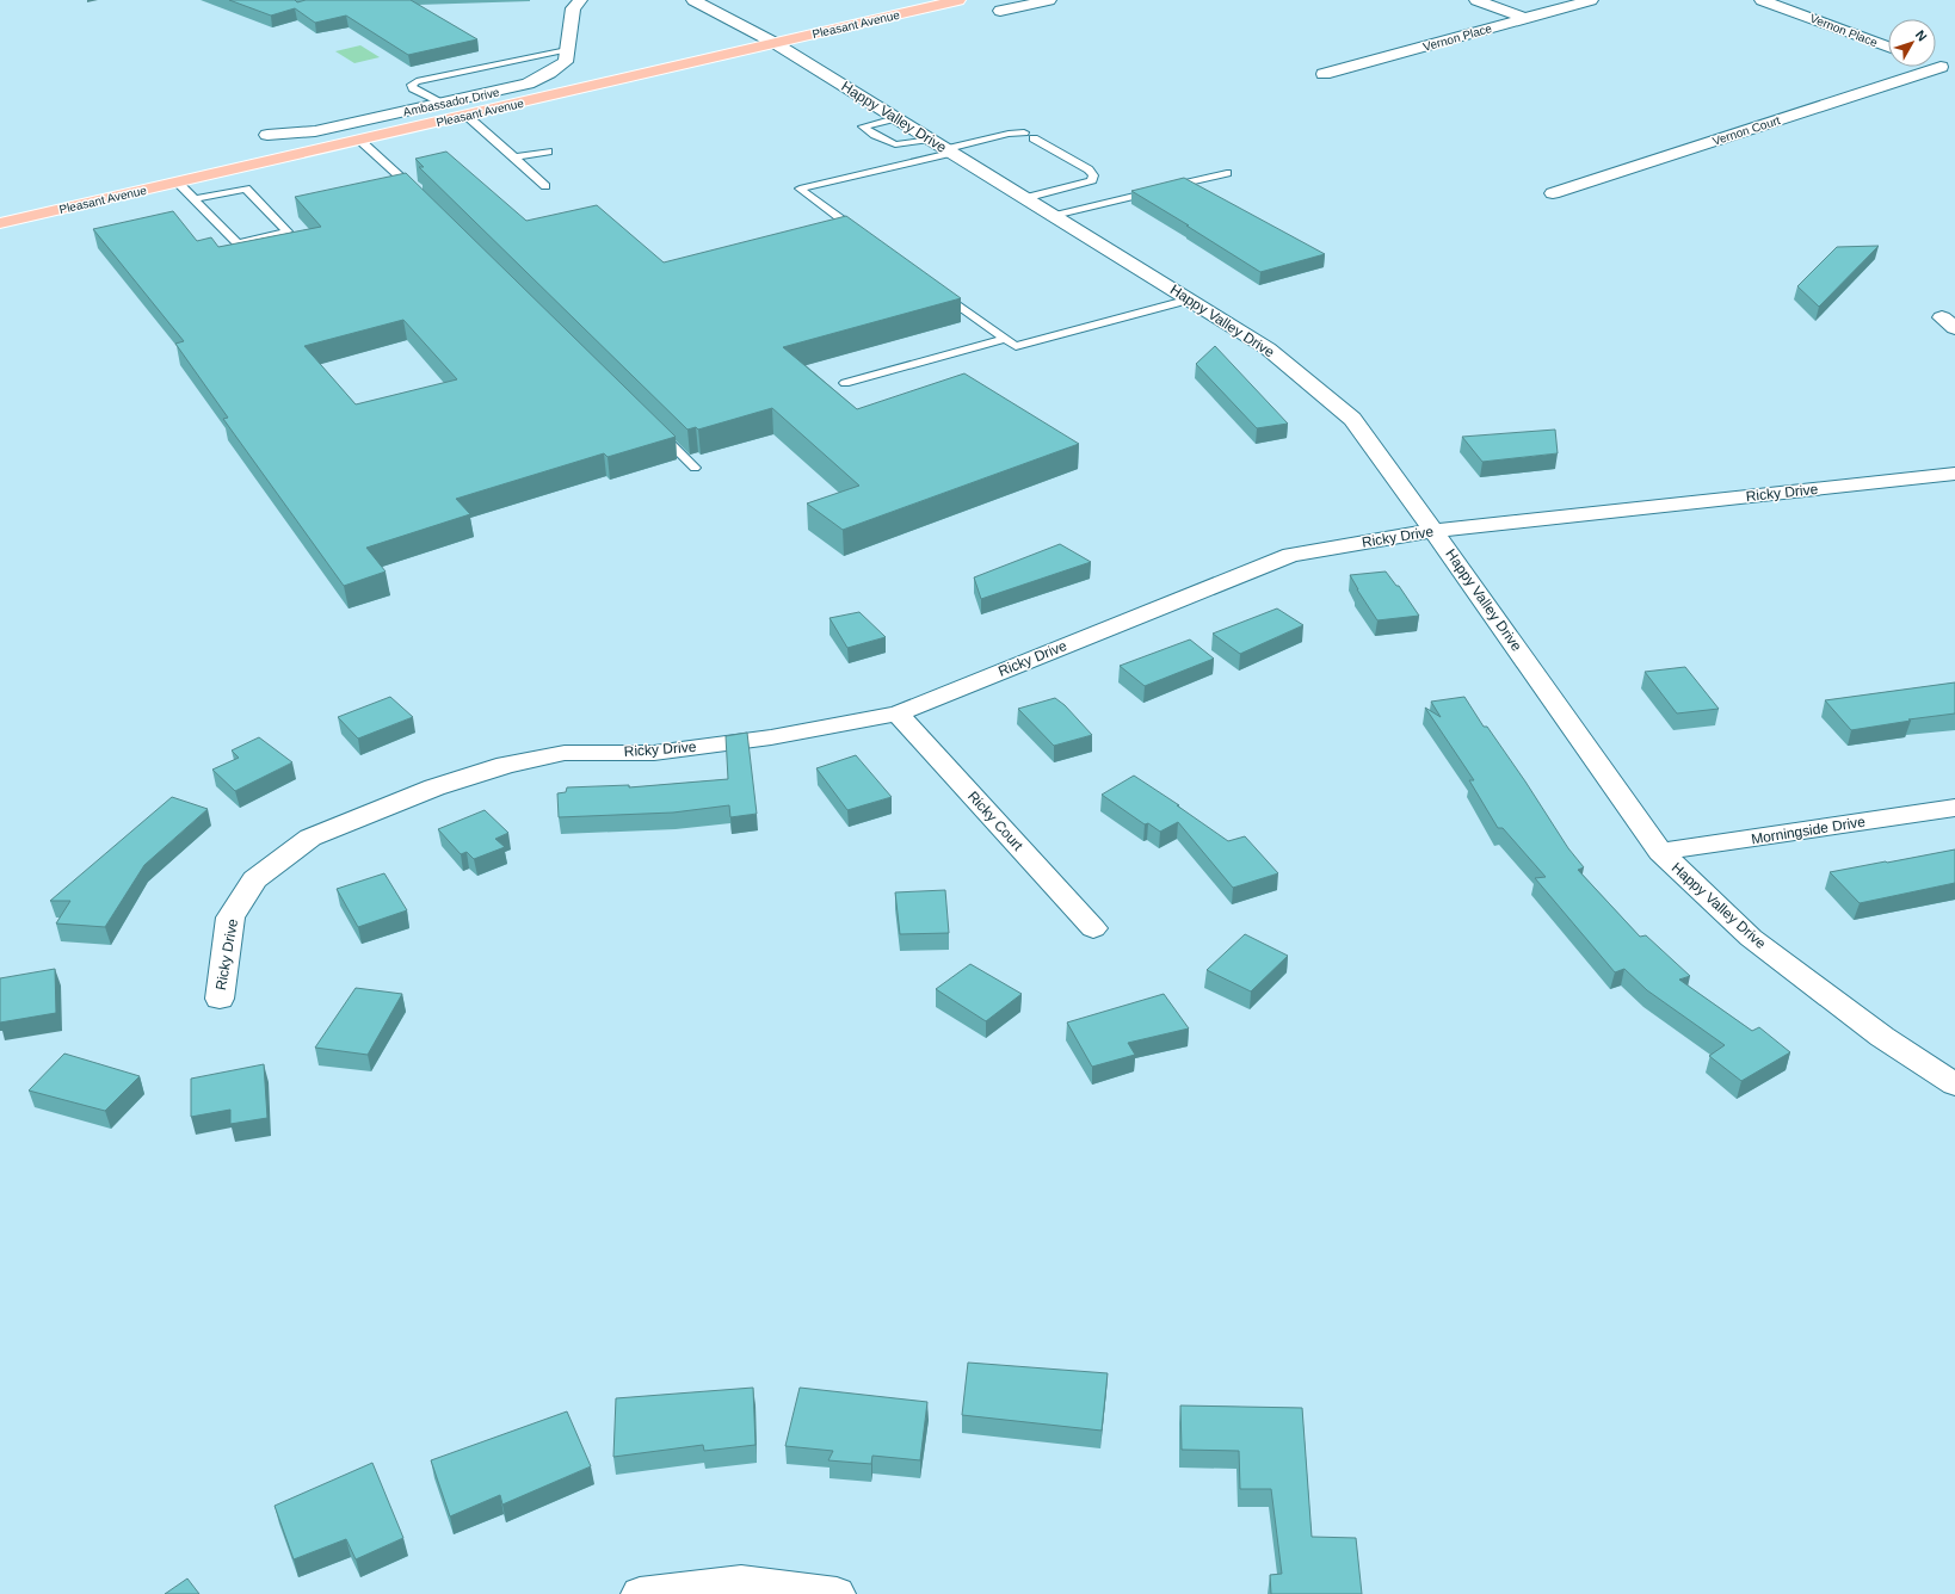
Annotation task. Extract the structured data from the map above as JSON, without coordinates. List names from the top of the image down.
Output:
{
  "streets": {
    "main road": ["Pleasant Avenue"],
    "street": [
      "Vernon Place",
      "Ambassador Drive",
      "Happy Valley Drive",
      "Vernon Court",
      "Ricky Drive",
      "Ricky Court",
      "Morningside Drive"
    ]
  },
  "crossings": [
    ["Pleasant Avenue", "Happy Valley Drive"],
    ["Happy Valley Drive", "Ricky Drive"],
    ["Happy Valley Drive", "Morningside Drive"],
    ["Ricky Drive", "Ricky Court"]
  ],
  "north": "top right"
}
